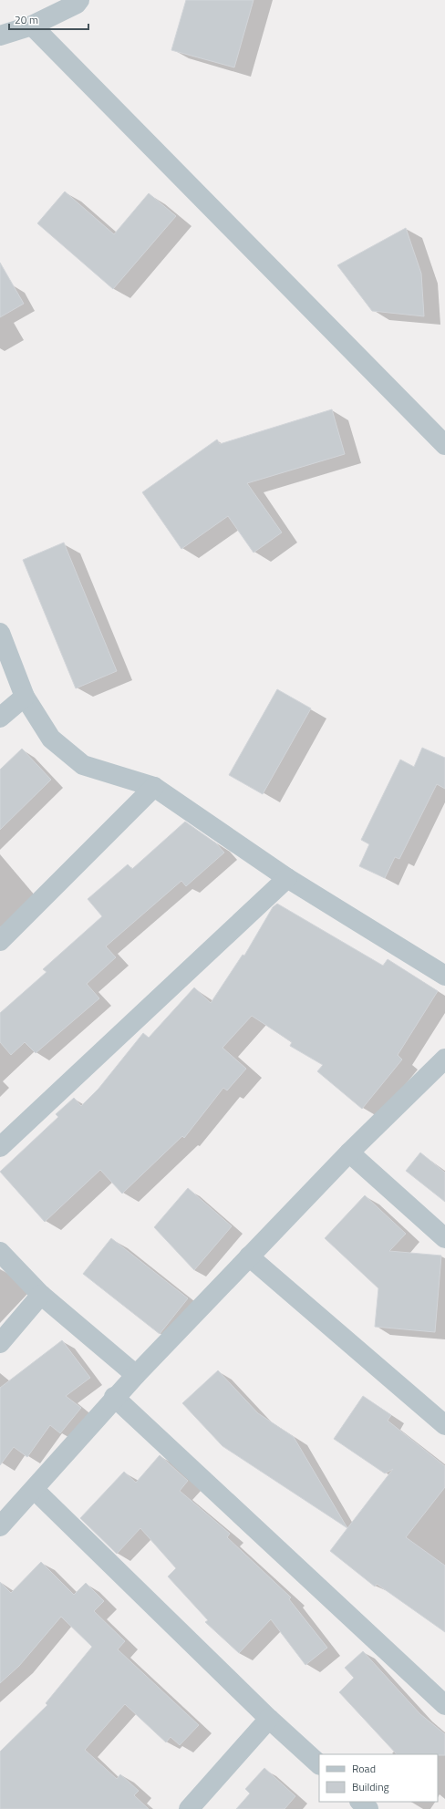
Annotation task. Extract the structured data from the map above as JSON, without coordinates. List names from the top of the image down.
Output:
{
  "legend": ["Road", "Building"],
  "scale_bar": "20 m"
}
